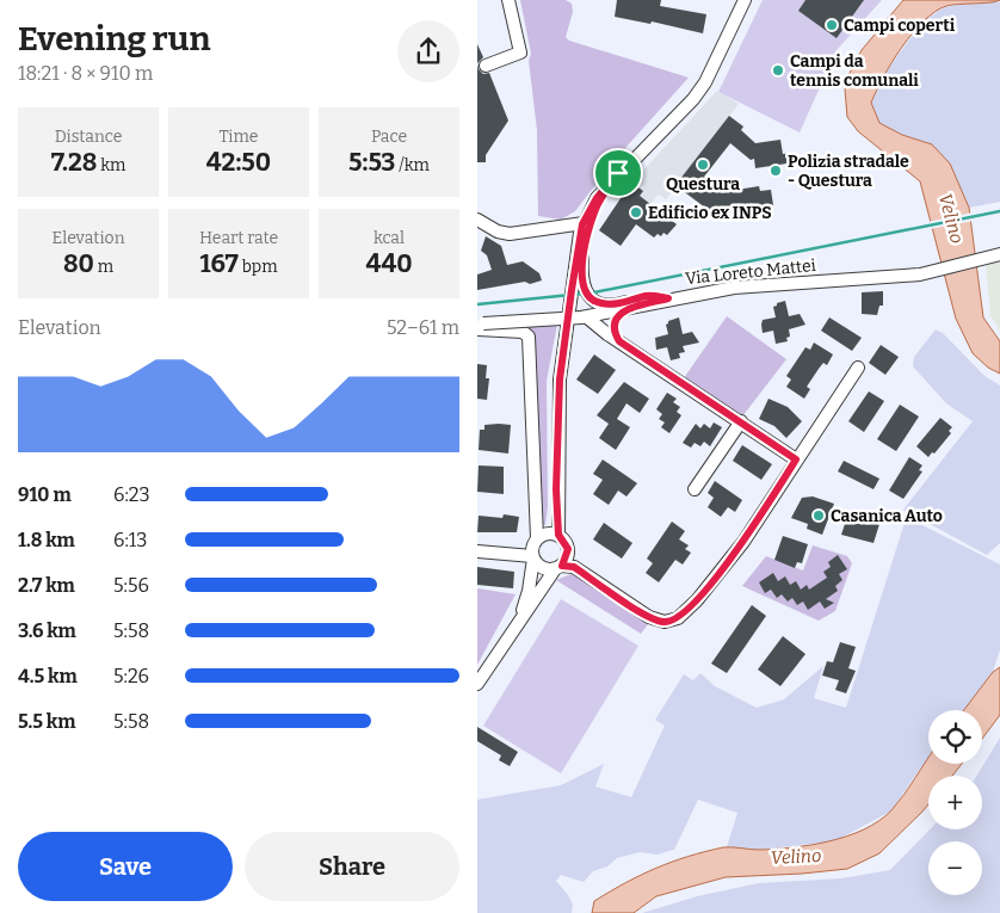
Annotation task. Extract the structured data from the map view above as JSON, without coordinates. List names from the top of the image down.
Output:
{
  "streets": {
    "street": ["Via Loreto Mattei"]
  },
  "water": ["Velino"],
  "places": [
    "Campi coperti",
    "Campi da tennis comunali",
    "Questura",
    "Polizia stradale - Questura",
    "Edificio ex INPS",
    "Casanica Auto"
  ],
  "page": {
    "heading": ["Evening run", "18:21 · 8 × 910 m"],
    "stats": [
      ["Distance", "7.28 km"],
      ["Time", "42:50"],
      ["Pace", "5:53 /km"],
      ["Elevation", "80 m"],
      ["Heart rate", "167 bpm"],
      ["kcal", "440"]
    ],
    "chart": ["Elevation", "52–61 m"],
    "list": [
      {
        "name": "910 m",
        "note": "6:23"
      },
      {
        "name": "1.8 km",
        "note": "6:13"
      },
      {
        "name": "2.7 km",
        "note": "5:56"
      },
      {
        "name": "3.6 km",
        "note": "5:58"
      },
      {
        "name": "4.5 km",
        "note": "5:26"
      },
      {
        "name": "5.5 km",
        "note": "5:58"
      }
    ],
    "map_buttons": ["+", "−"],
    "buttons": ["Save", "Share"]
  }
}
